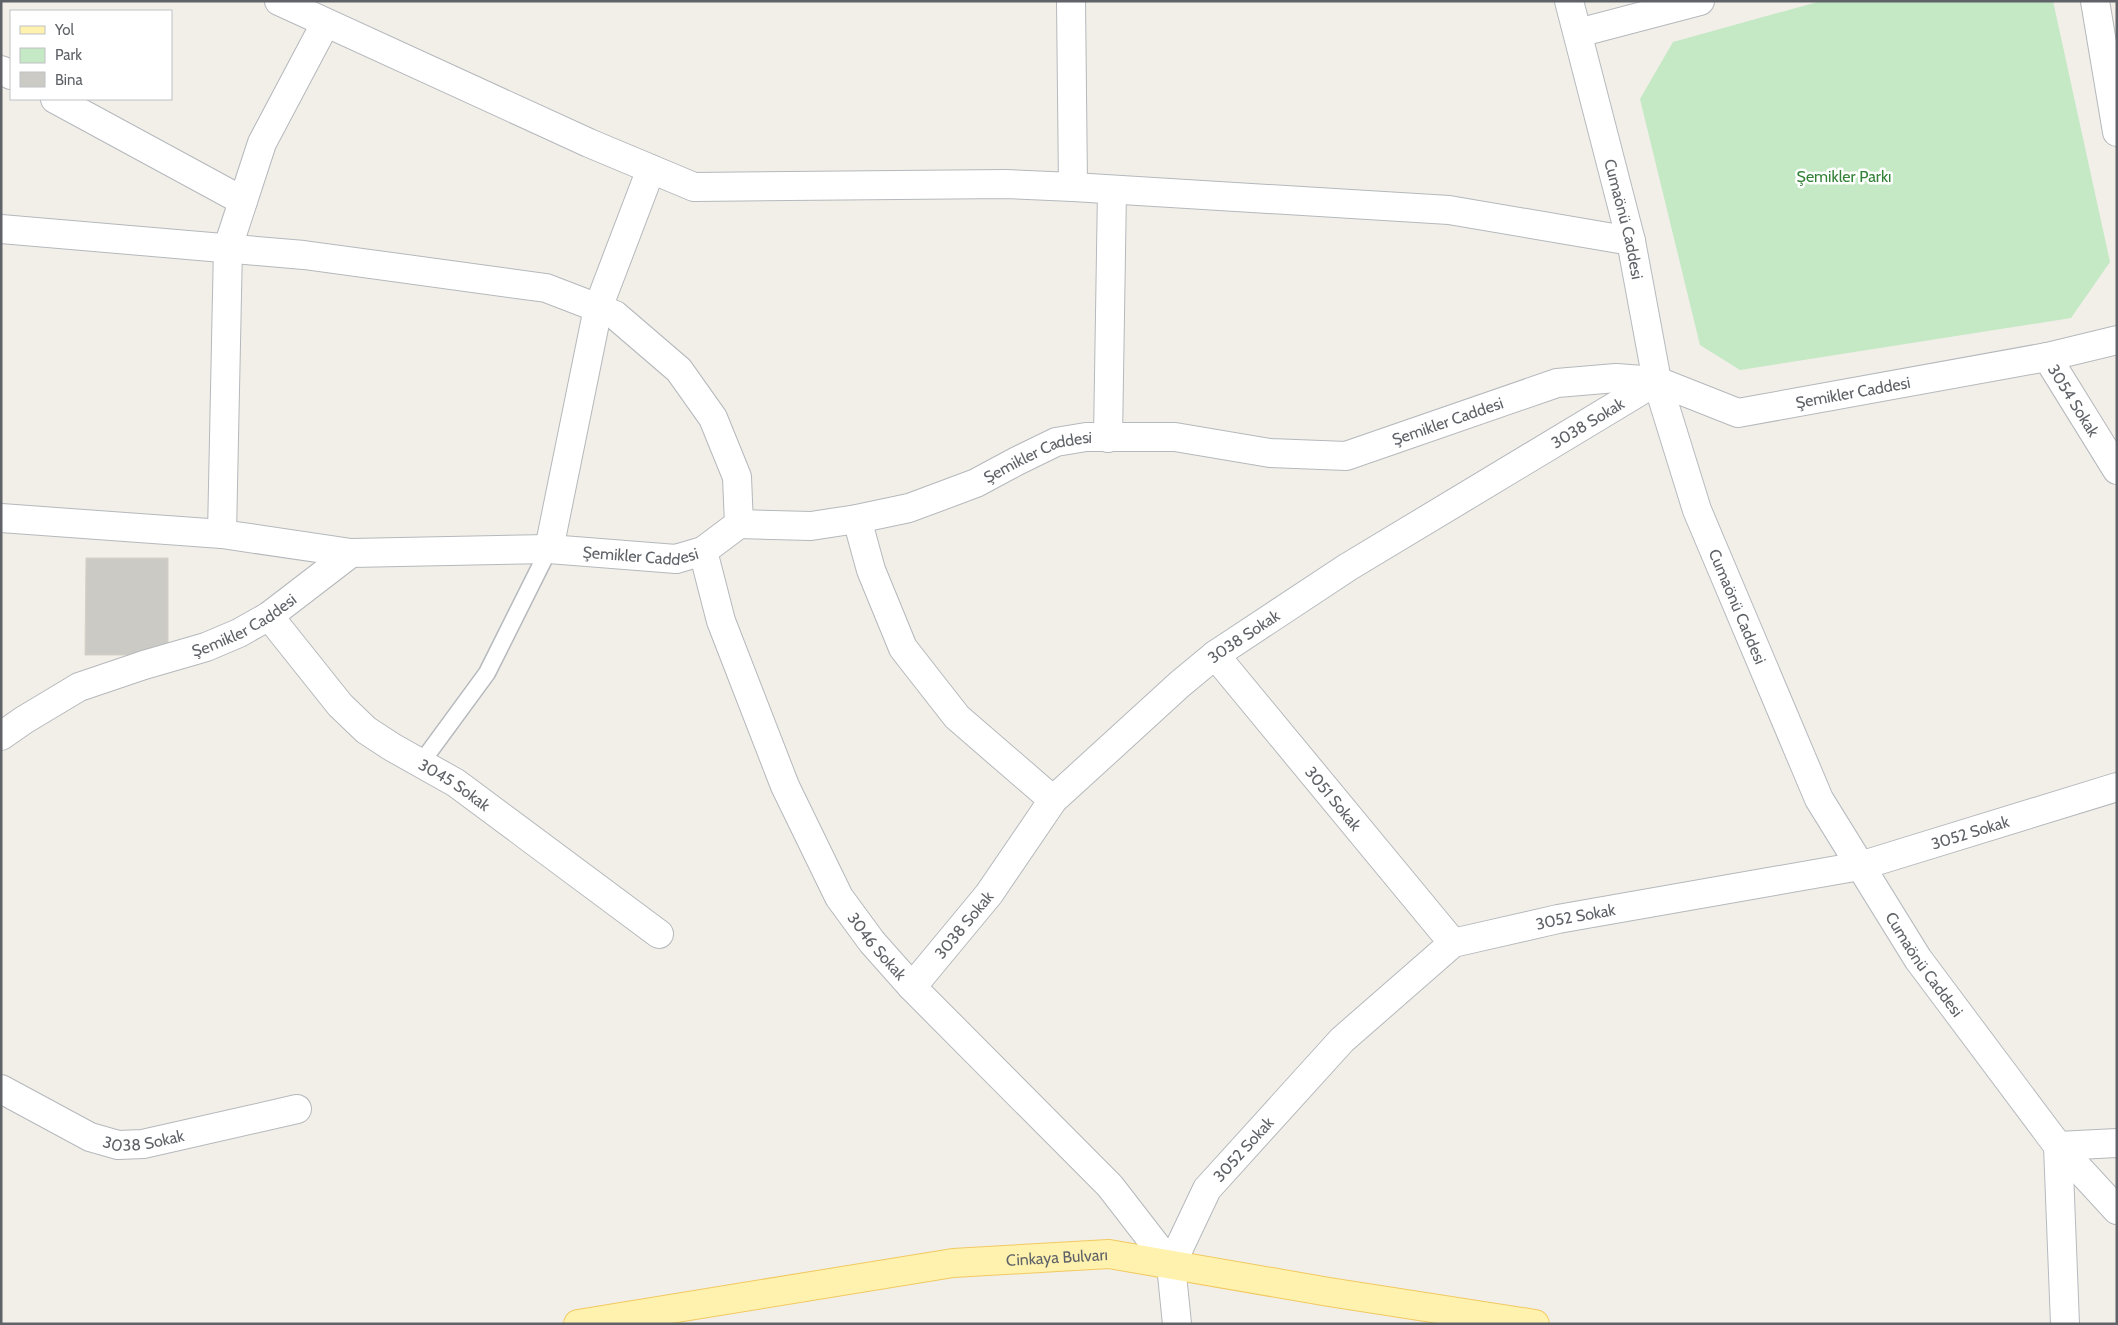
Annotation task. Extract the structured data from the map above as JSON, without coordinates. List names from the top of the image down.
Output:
{
  "streets": {
    "main road": ["Cinkaya Bulvarı"],
    "street": [
      "Cumaönü Caddesi",
      "Şemikler Caddesi",
      "3054 Sokak",
      "3038 Sokak",
      "3045 Sokak",
      "3051 Sokak",
      "3052 Sokak",
      "3046 Sokak"
    ]
  },
  "crossings": [
    ["Cumaönü Caddesi", "Şemikler Caddesi"],
    ["Cumaönü Caddesi", "3038 Sokak"],
    ["Cumaönü Caddesi", "3052 Sokak"],
    ["Şemikler Caddesi", "3054 Sokak"],
    ["Şemikler Caddesi", "3038 Sokak"],
    ["Şemikler Caddesi", "3045 Sokak"],
    ["Şemikler Caddesi", "3046 Sokak"],
    ["3038 Sokak", "3051 Sokak"],
    ["3038 Sokak", "3046 Sokak"],
    ["3051 Sokak", "3052 Sokak"],
    ["3052 Sokak", "3046 Sokak"],
    ["3052 Sokak", "Cinkaya Bulvarı"],
    ["3046 Sokak", "Cinkaya Bulvarı"]
  ],
  "parks": ["Şemikler Parkı"],
  "legend": ["Yol", "Park", "Bina"]
}
